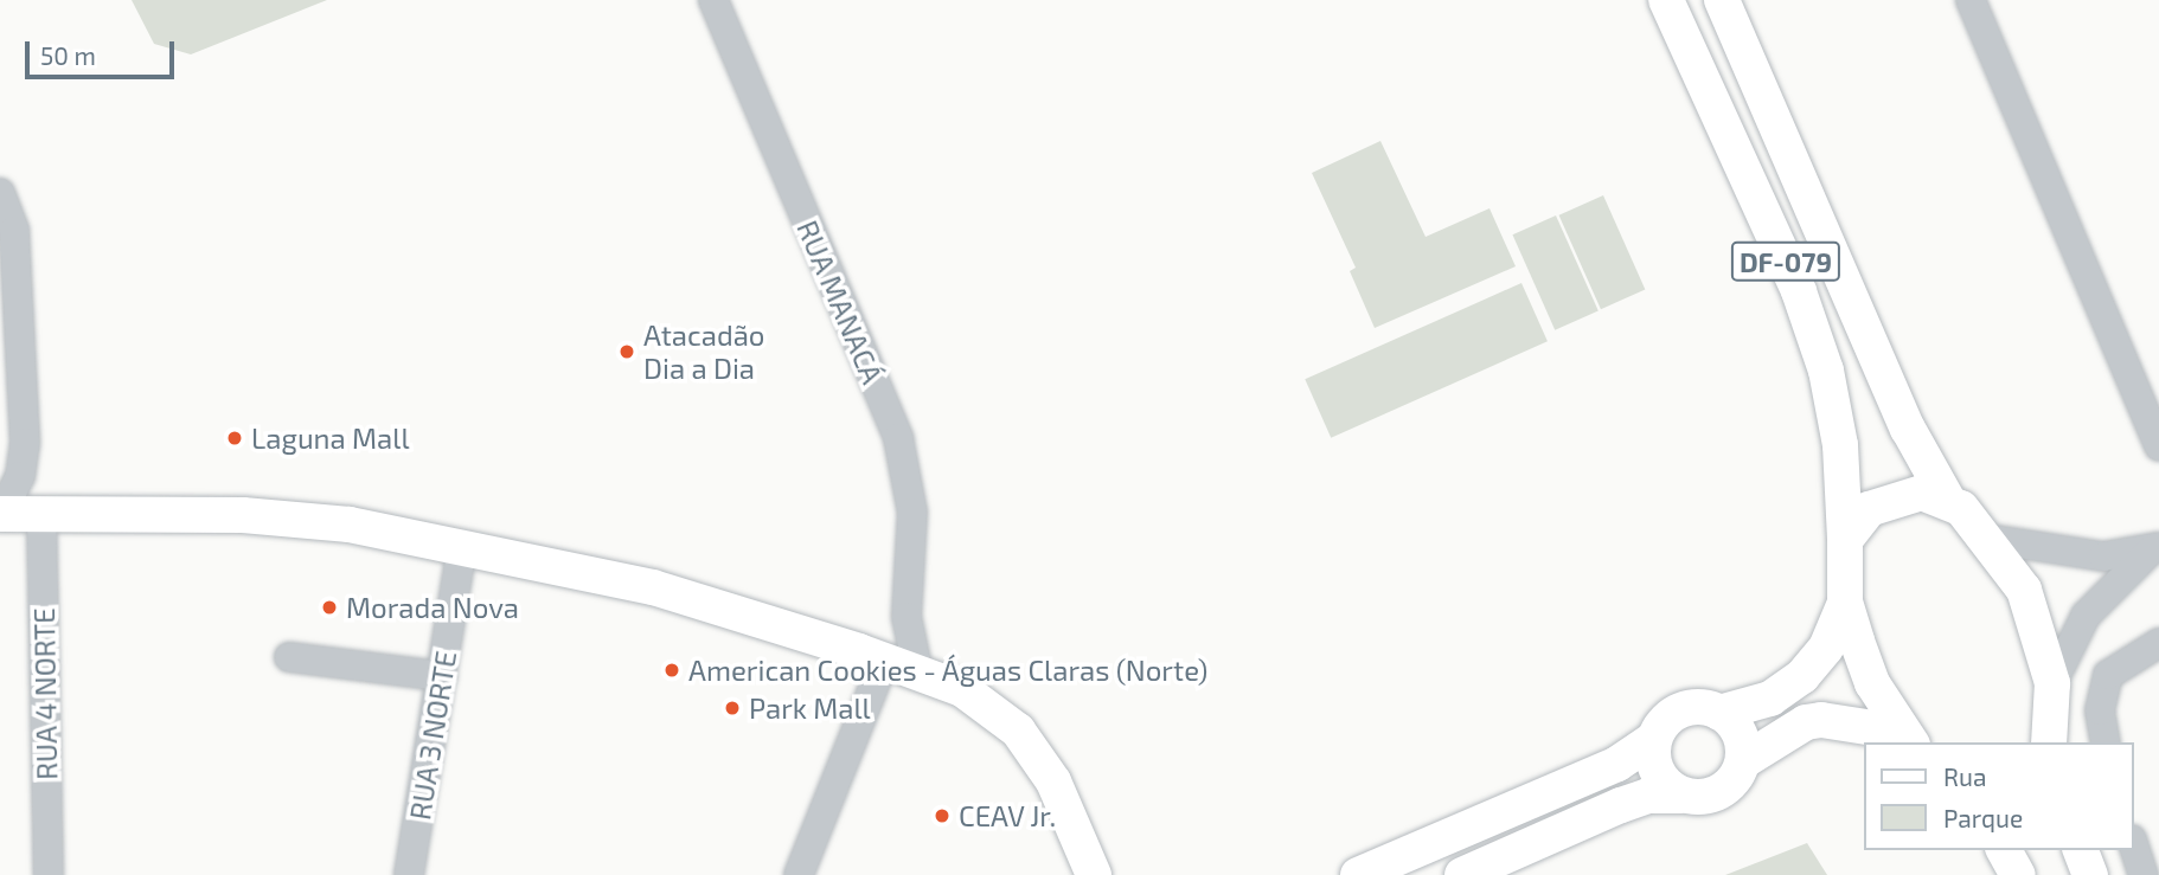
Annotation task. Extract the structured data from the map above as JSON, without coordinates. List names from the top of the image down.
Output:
{
  "streets": {
    "main road": ["DF-079"],
    "street": ["RUA MANACÁ", "RUA 4 NORTE", "RUA 3 NORTE"]
  },
  "places": [
    "Atacadão Dia a Dia",
    "Laguna Mall",
    "Morada Nova",
    "American Cookies - Águas Claras (Norte)",
    "Park Mall",
    "CEAV Jr."
  ],
  "legend": ["Rua", "Parque"],
  "scale_bar": "50 m"
}
